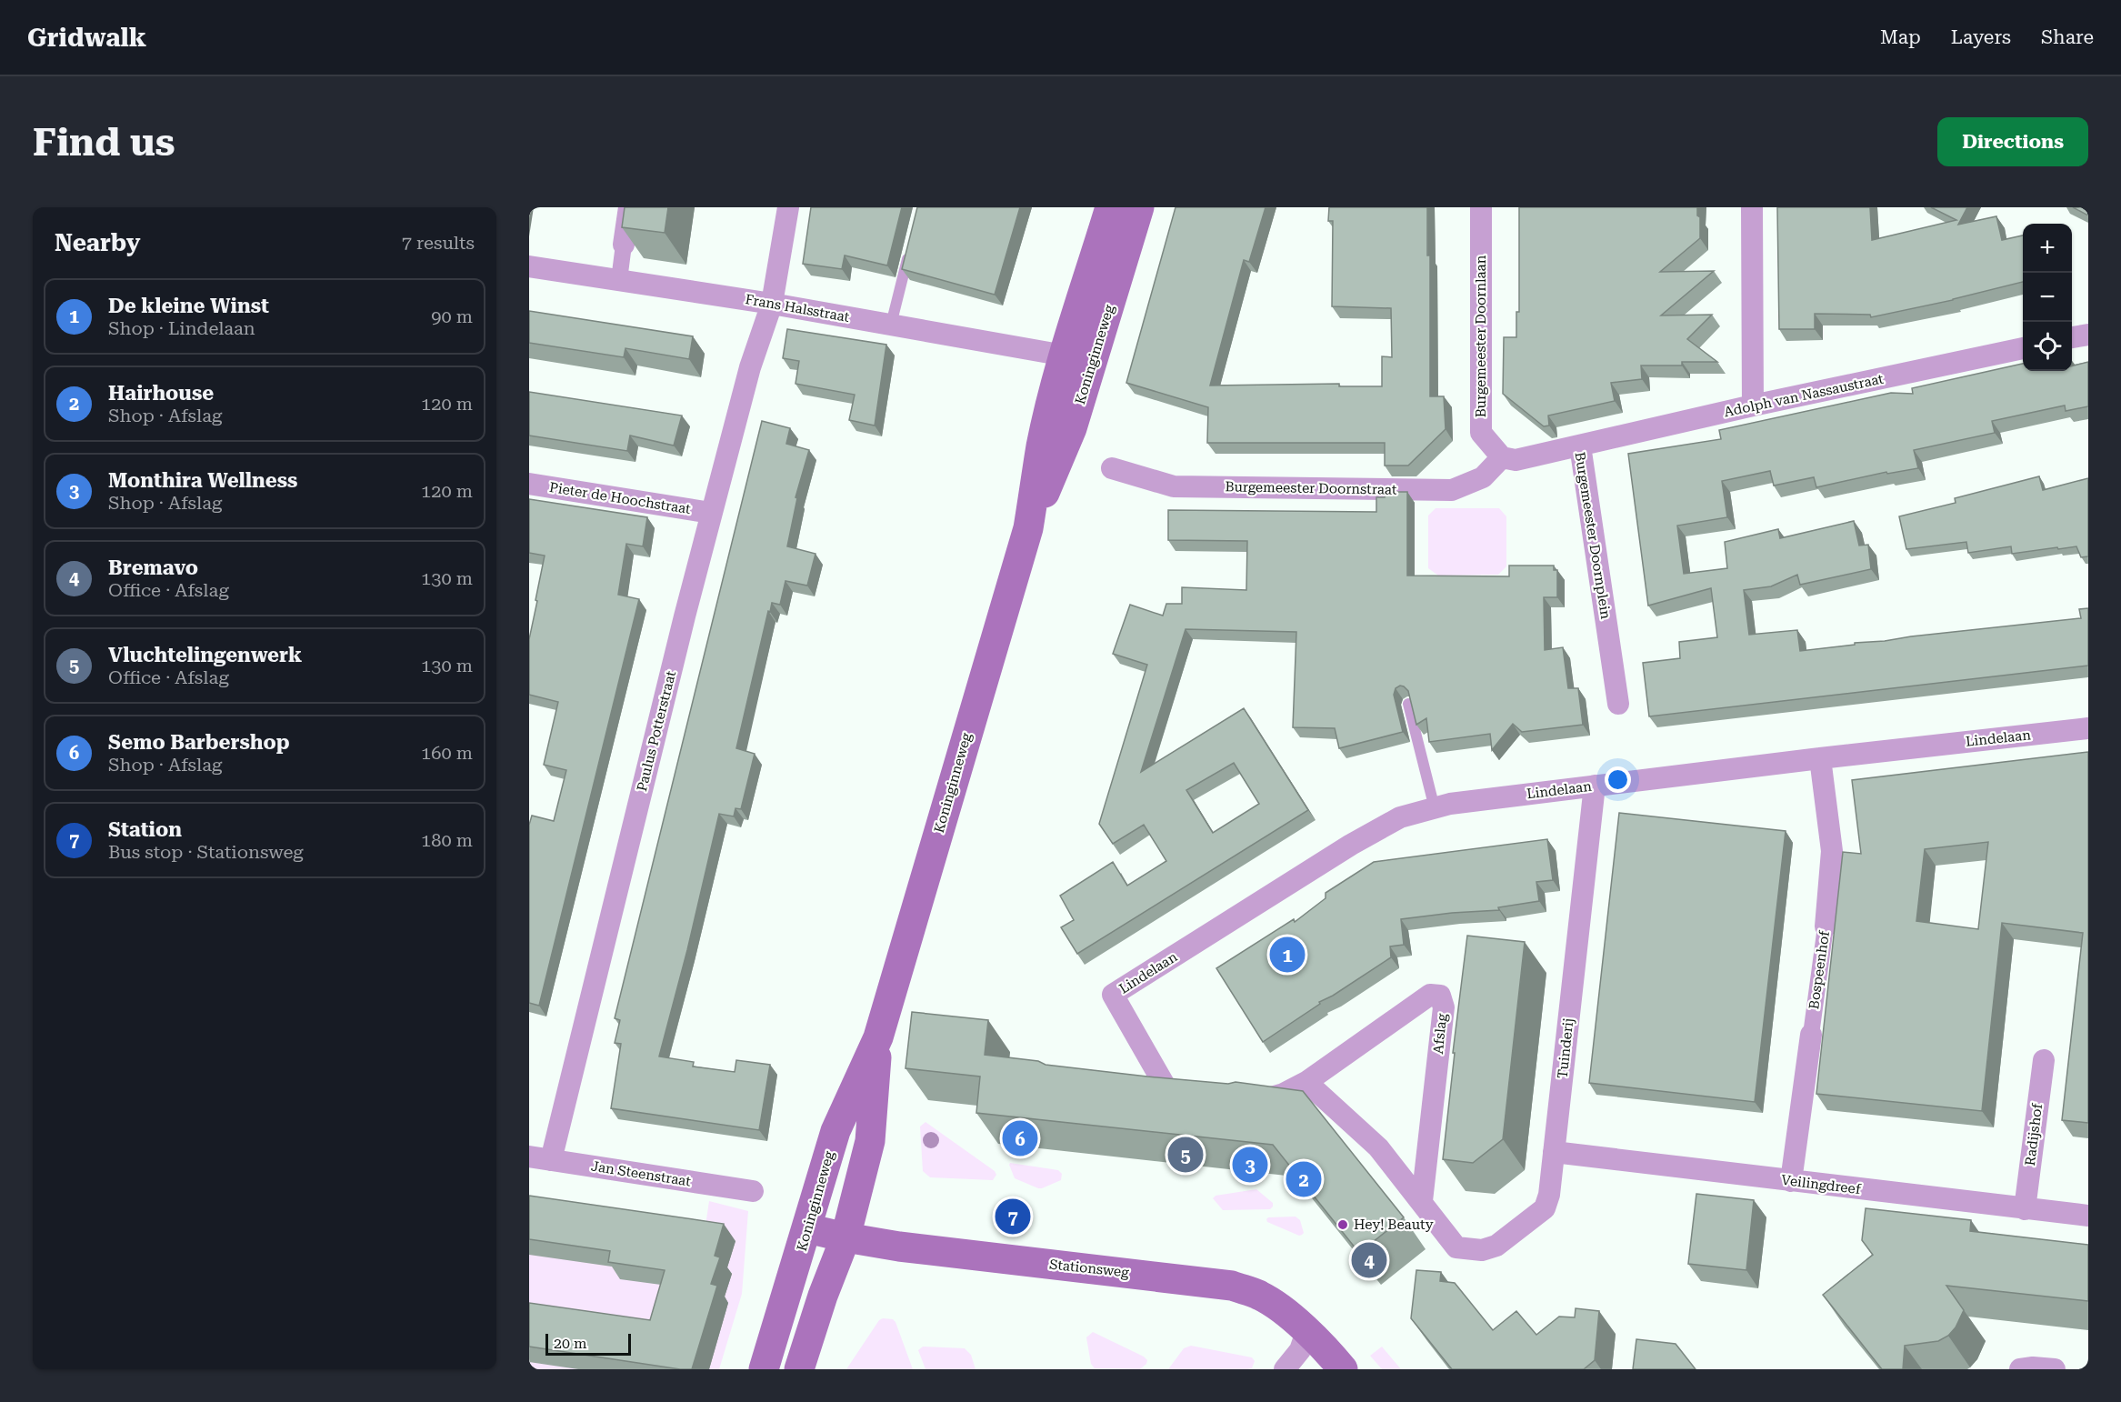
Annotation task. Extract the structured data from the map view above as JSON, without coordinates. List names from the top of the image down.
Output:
{
  "streets": {
    "main road": ["Koninginneweg", "Stationsweg"],
    "street": [
      "Frans Halsstraat",
      "Burgemeester Doornlaan",
      "Adolph van Nassaustraat",
      "Burgemeester Doornstraat",
      "Pieter de Hoochstraat",
      "Burgemeester Doornplein",
      "Paulus Potterstraat",
      "Lindelaan",
      "Bospeenhof",
      "Afslag",
      "Tuinderij",
      "Radijshof",
      "Jan Steenstraat",
      "Veilingdreef"
    ]
  },
  "crossings": [
    ["Frans Halsstraat", "Koninginneweg"],
    ["Frans Halsstraat", "Paulus Potterstraat"],
    ["Burgemeester Doornlaan", "Burgemeester Doornstraat"],
    ["Burgemeester Doornlaan", "Burgemeester Doornplein"],
    ["Koninginneweg", "Stationsweg"],
    ["Adolph van Nassaustraat", "Burgemeester Doornplein"],
    ["Burgemeester Doornstraat", "Burgemeester Doornplein"],
    ["Pieter de Hoochstraat", "Paulus Potterstraat"],
    ["Paulus Potterstraat", "Jan Steenstraat"],
    ["Lindelaan", "Bospeenhof"],
    ["Lindelaan", "Tuinderij"],
    ["Bospeenhof", "Veilingdreef"],
    ["Afslag", "Tuinderij"],
    ["Tuinderij", "Veilingdreef"],
    ["Radijshof", "Veilingdreef"]
  ],
  "places": ["Hey! Beauty"],
  "scale_bar": "20 m",
  "page": {
    "header": "Gridwalk",
    "nav": ["Map", "Layers", "Share"],
    "buttons": "Directions",
    "title": "Find us",
    "heading": ["Nearby", "7 results"],
    "map_buttons": ["+", "−"],
    "list": [
      {
        "mark": "1",
        "name": "De kleine Winst",
        "note": "Shop · Lindelaan",
        "value": "90 m"
      },
      {
        "mark": "2",
        "name": "Hairhouse",
        "note": "Shop · Afslag",
        "value": "120 m"
      },
      {
        "mark": "3",
        "name": "Monthira Wellness",
        "note": "Shop · Afslag",
        "value": "120 m"
      },
      {
        "mark": "4",
        "name": "Bremavo",
        "note": "Office · Afslag",
        "value": "130 m"
      },
      {
        "mark": "5",
        "name": "Vluchtelingenwerk",
        "note": "Office · Afslag",
        "value": "130 m"
      },
      {
        "mark": "6",
        "name": "Semo Barbershop",
        "note": "Shop · Afslag",
        "value": "160 m"
      },
      {
        "mark": "7",
        "name": "Station",
        "note": "Bus stop · Stationsweg",
        "value": "180 m"
      }
    ],
    "pins": [
      "1",
      "6",
      "5",
      "3",
      "2",
      "7",
      "4"
    ],
    "scale": "20 m"
  }
}
